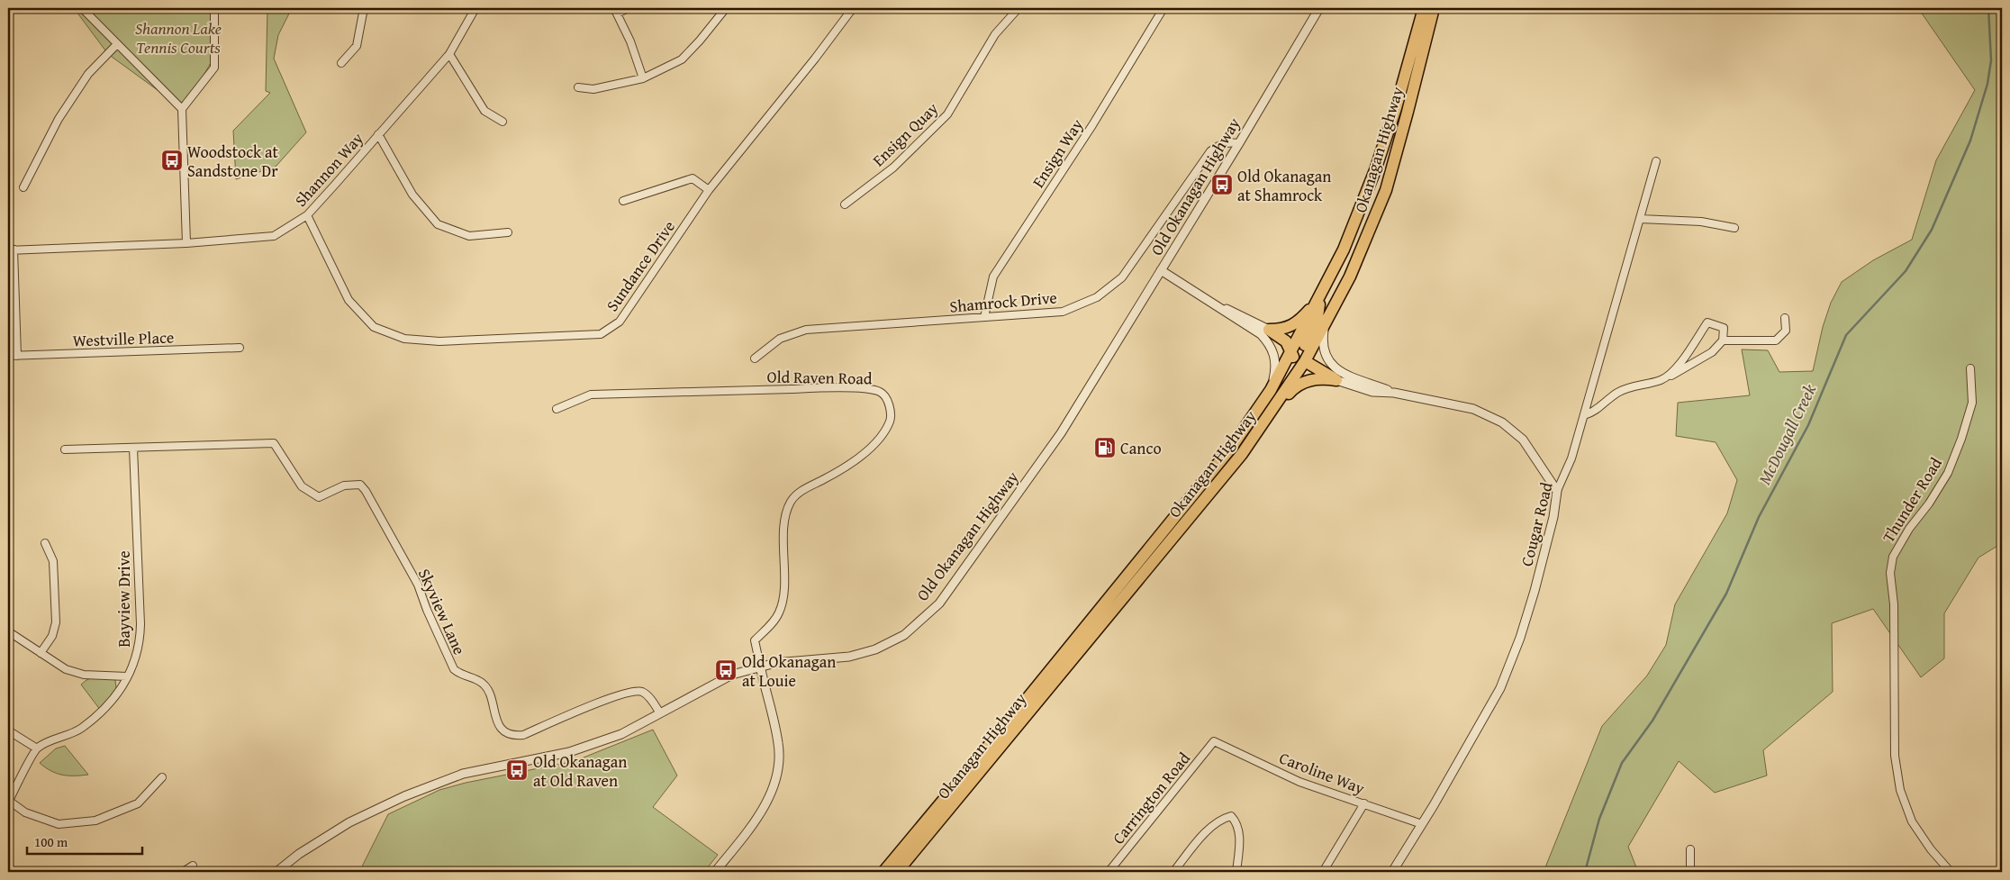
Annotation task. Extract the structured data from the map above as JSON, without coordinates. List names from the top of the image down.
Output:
{
  "streets": {
    "highway": ["Okanagan Highway"],
    "street": [
      "Ensign Quay",
      "Ensign Way",
      "Shannon Way",
      "Old Okanagan Highway",
      "Sundance Drive",
      "Shamrock Drive",
      "Westville Place",
      "Old Raven Road",
      "Thunder Road",
      "Cougar Road",
      "Bayview Drive",
      "Skyview Lane",
      "Caroline Way",
      "Carrington Road"
    ]
  },
  "crossings": [
    ["Ensign Way", "Shamrock Drive"],
    ["Shannon Way", "Sundance Drive"],
    ["Old Okanagan Highway", "Shamrock Drive"],
    ["Old Okanagan Highway", "Old Raven Road"],
    ["Old Okanagan Highway", "Skyview Lane"],
    ["Cougar Road", "Caroline Way"],
    ["Bayview Drive", "Skyview Lane"],
    ["Caroline Way", "Carrington Road"]
  ],
  "water": ["McDougall Creek"],
  "parks": ["Shannon Lake Tennis Courts"],
  "places": {
    "bus stop": [
      "Woodstock at Sandstone Dr",
      "Old Okanagan at Shamrock",
      "Old Okanagan at Louie",
      "Old Okanagan at Old Raven"
    ],
    "fuel station": ["Canco"]
  },
  "scale_bar": "100 m"
}
